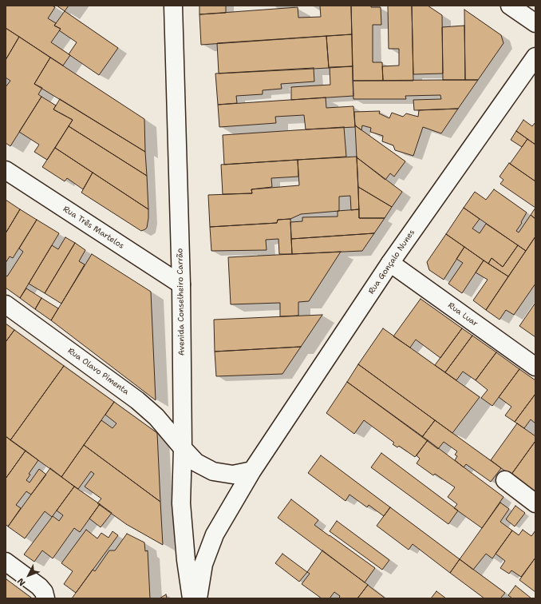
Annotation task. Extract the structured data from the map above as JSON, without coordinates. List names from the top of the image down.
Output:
{
  "streets": {
    "main road": [
      "Rua Três Martelos",
      "Rua Gonçalo Nunes",
      "Avenida Conselheiro Carrão",
      "Rua Luar",
      "Rua Olavo Pimenta"
    ]
  },
  "crossings": [
    ["Rua Três Martelos", "Avenida Conselheiro Carrão"],
    ["Rua Gonçalo Nunes", "Rua Luar"],
    ["Rua Gonçalo Nunes", "Rua Olavo Pimenta"],
    ["Avenida Conselheiro Carrão", "Rua Olavo Pimenta"]
  ],
  "north": "bottom left"
}
